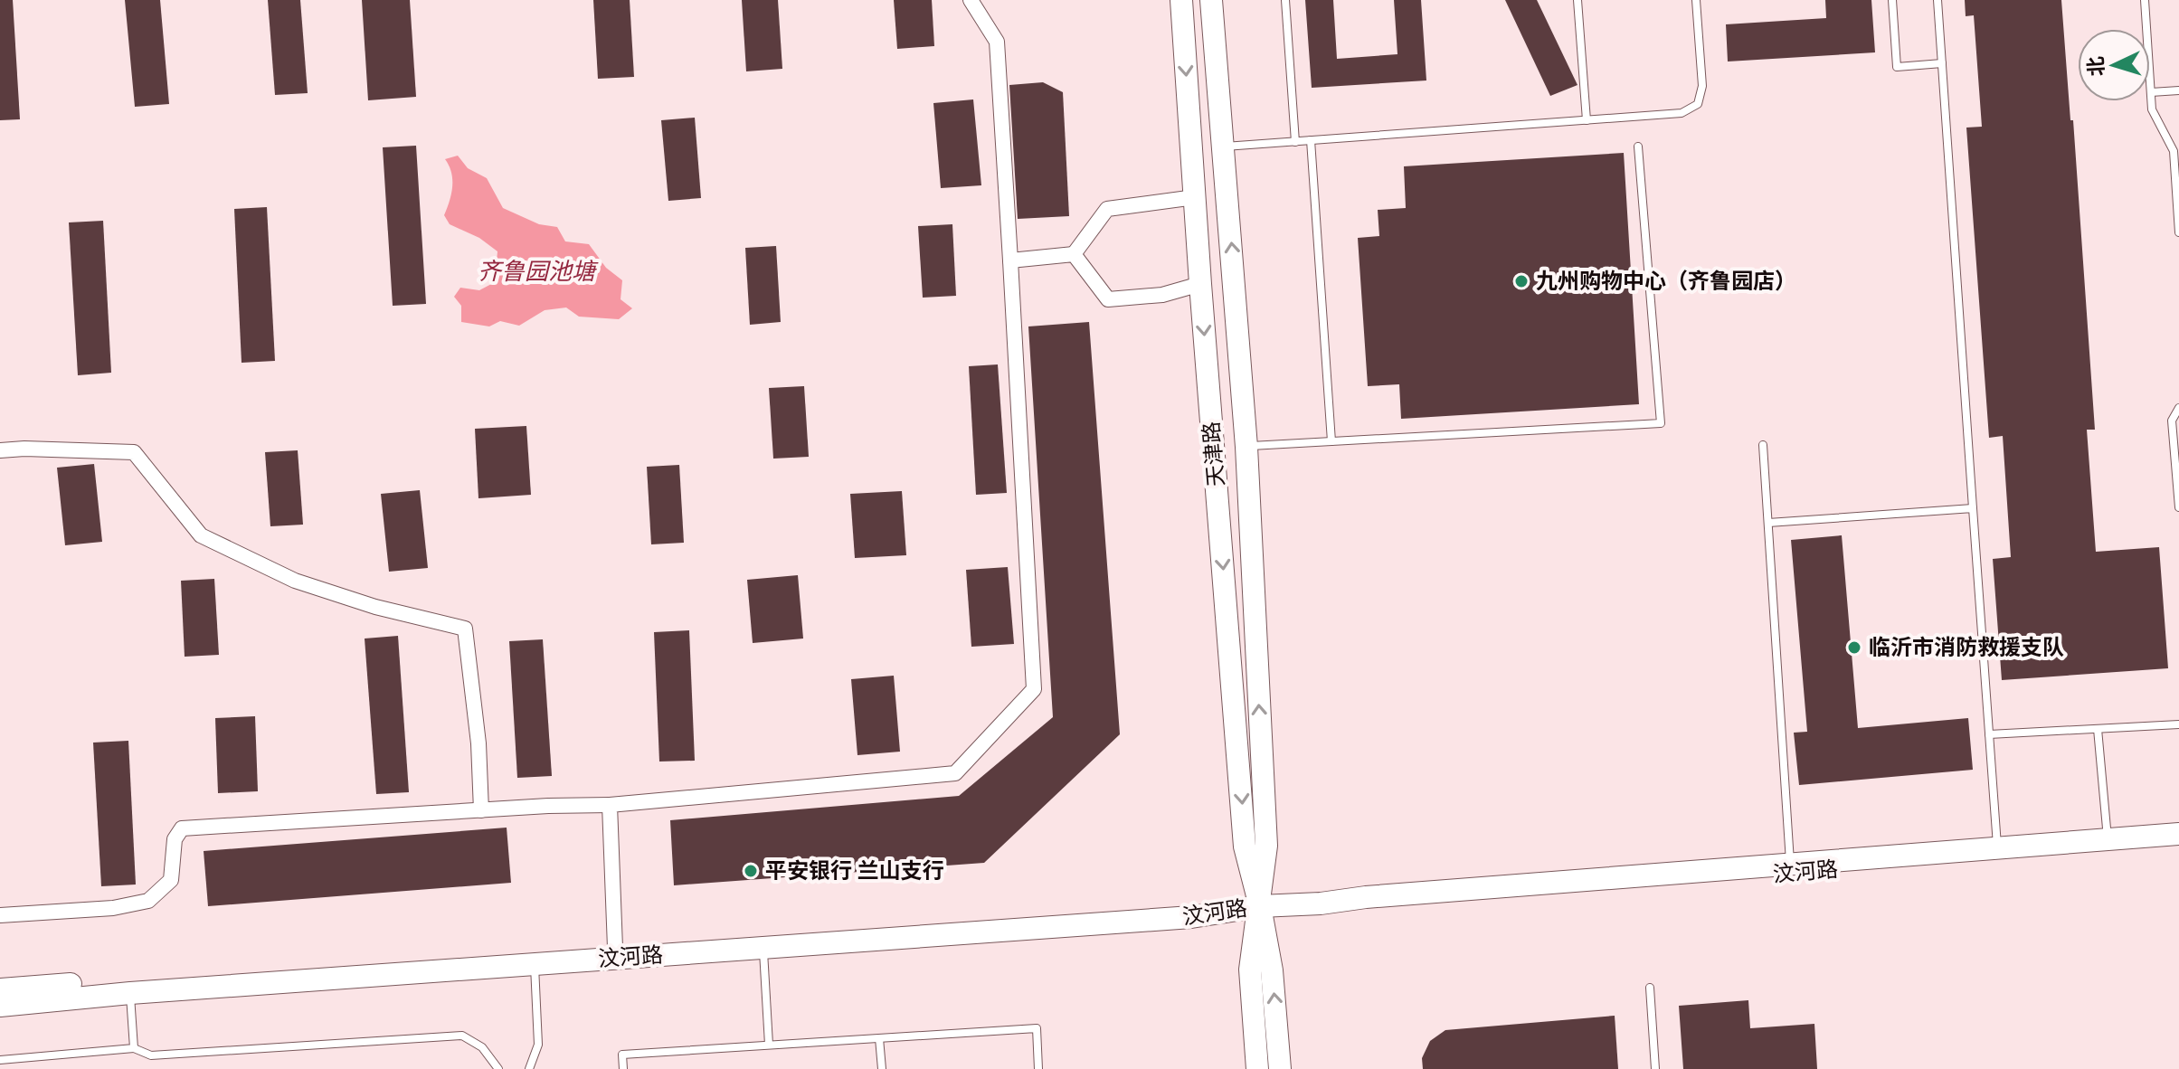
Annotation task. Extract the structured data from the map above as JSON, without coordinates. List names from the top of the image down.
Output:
{
  "streets": {
    "street": ["天津路", "汶河路"]
  },
  "crossings": [
    ["天津路", "汶河路"]
  ],
  "water": ["齐鲁园池塘"],
  "places": ["九州购物中心（齐鲁园店）", "临沂市消防救援支队", "平安银行 兰山支行"],
  "north": "left"
}
